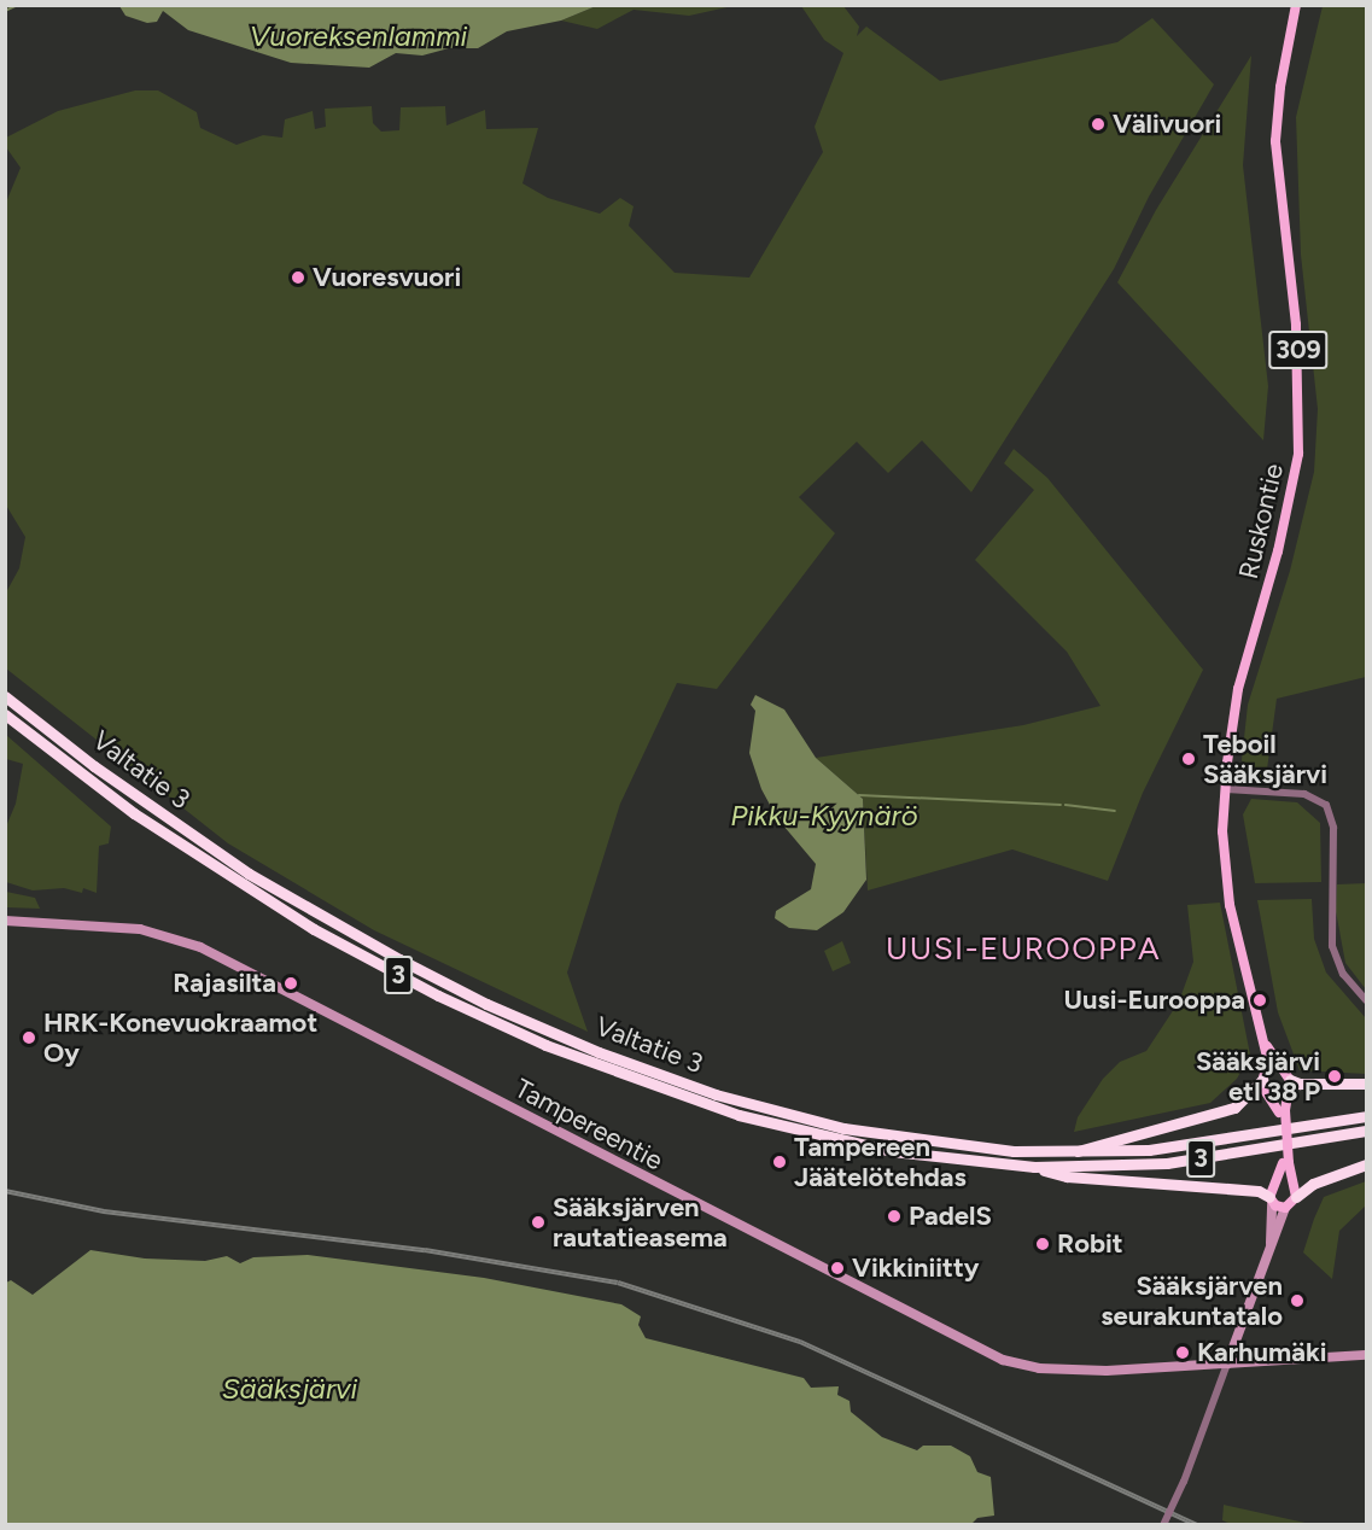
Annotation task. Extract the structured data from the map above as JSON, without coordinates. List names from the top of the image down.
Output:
{
  "streets": {
    "highway": ["Valtatie 3", "3"],
    "main road": ["309", "Ruskontie", "Tampereentie"]
  },
  "crossings": [
    ["309", "Ruskontie"],
    ["309", "Tampereentie"]
  ],
  "districts": ["UUSI-EUROOPPA"],
  "water": ["Vuoreksenlammi", "Pikku-Kyynärö", "Sääksjärvi"],
  "places": [
    "Välivuori",
    "Vuoresvuori",
    "Teboil Sääksjärvi",
    "Rajasilta",
    "Uusi-Eurooppa",
    "HRK-Konevuokraamot Oy",
    "Sääksjärvi etl 38 P",
    "Tampereen Jäätelötehdas",
    "PadelS",
    "Sääksjärven rautatieasema",
    "Robit",
    "Vikkiniitty",
    "Sääksjärven seurakuntatalo",
    "Karhumäki"
  ]
}
